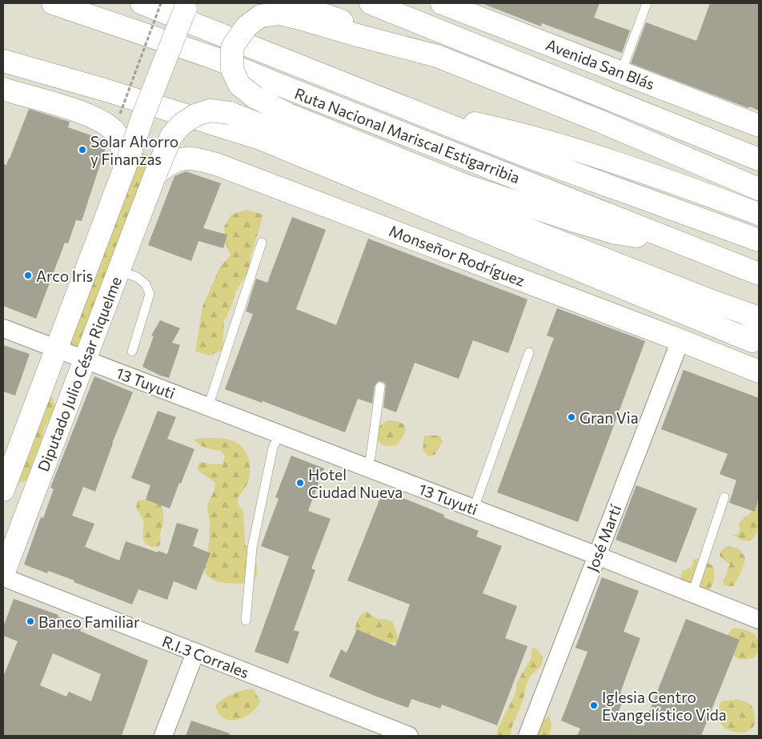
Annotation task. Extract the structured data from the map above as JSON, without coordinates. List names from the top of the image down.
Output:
{
  "streets": {
    "main road": [
      "Avenida San Blás",
      "Ruta Nacional Mariscal Estigarribia",
      "Monseñor Rodríguez",
      "Diputado Julio César Riquelme"
    ],
    "street": ["13 Tuyuti", "José Martí", "R.I.3 Corrales"]
  },
  "crossings": [
    ["Monseñor Rodríguez", "Diputado Julio César Riquelme"],
    ["Monseñor Rodríguez", "José Martí"],
    ["Diputado Julio César Riquelme", "13 Tuyuti"],
    ["13 Tuyuti", "José Martí"]
  ],
  "places": [
    "Solar Ahorro y Finanzas",
    "Arco Iris",
    "Gran Via",
    "Hotel Ciudad Nueva",
    "Banco Familiar",
    "Iglesia Centro Evangelístico Vida"
  ]
}
